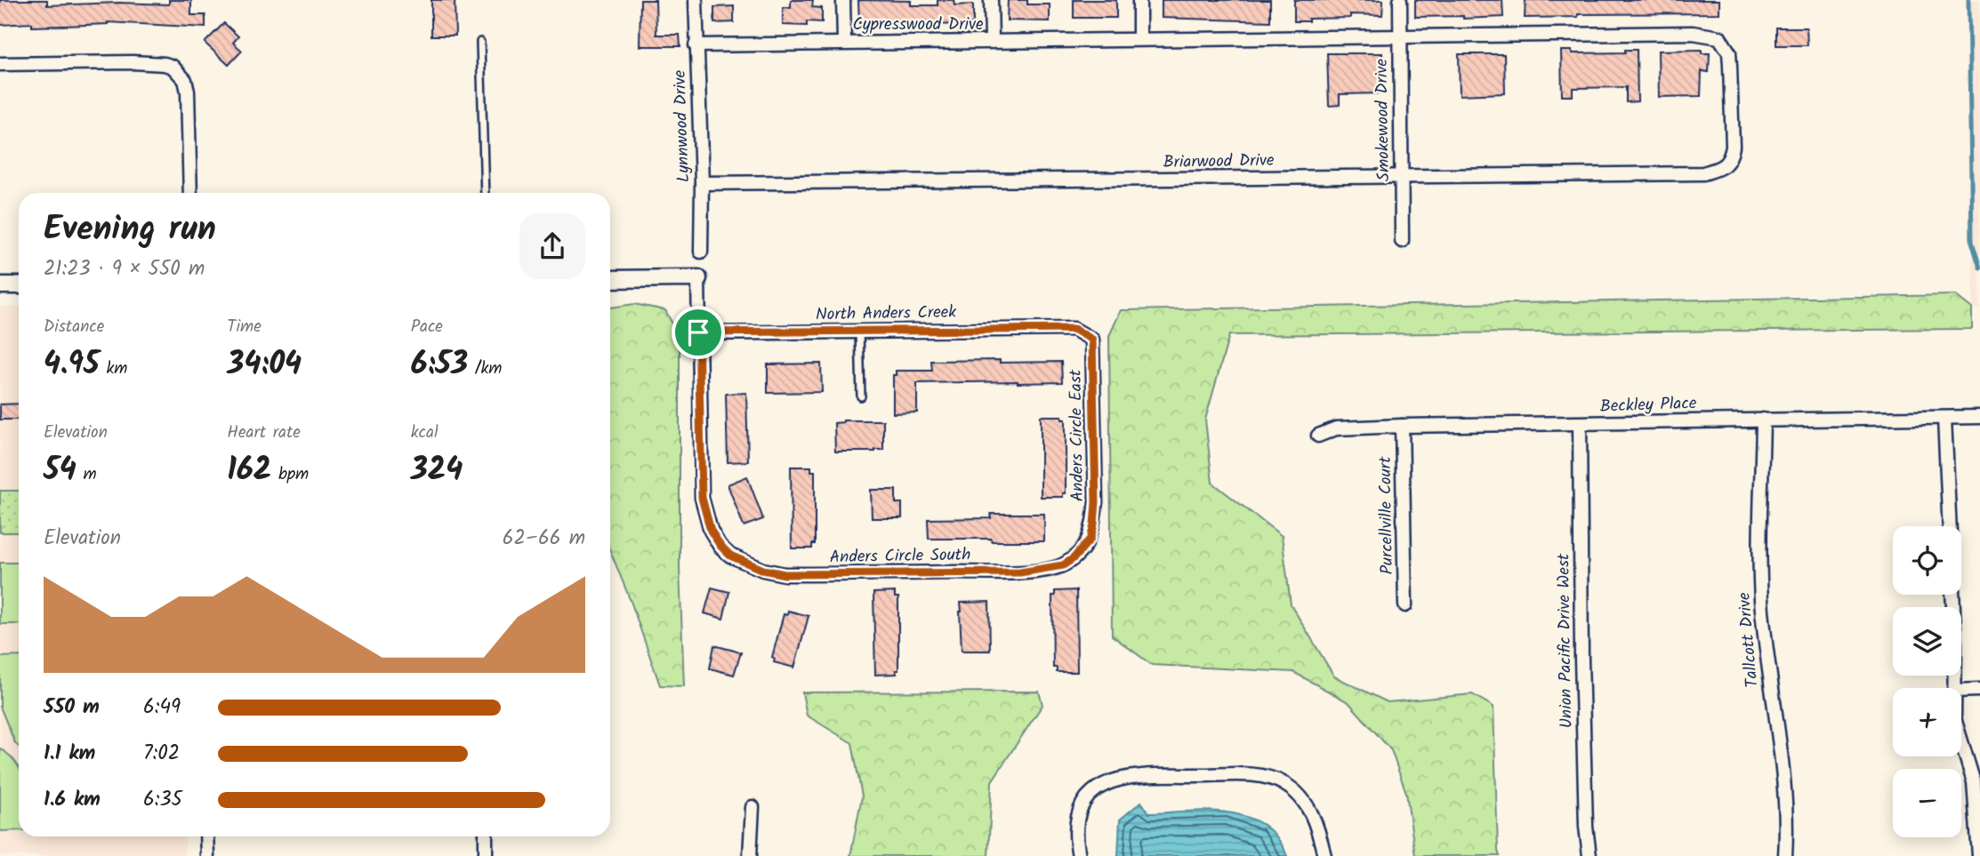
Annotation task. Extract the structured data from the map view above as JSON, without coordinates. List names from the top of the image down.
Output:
{
  "streets": {
    "street": [
      "Cypresswood Drive",
      "Smokewood Drive",
      "Lynnwood Drive",
      "Briarwood Drive",
      "North Anders Creek",
      "Beckley Place",
      "Anders Circle East",
      "Purcellville Court",
      "Anders Circle South",
      "Tallcott Drive",
      "Union Pacific Drive West"
    ]
  },
  "crossings": [
    ["Cypresswood Drive", "Smokewood Drive"],
    ["Cypresswood Drive", "Lynnwood Drive"],
    ["Cypresswood Drive", "Briarwood Drive"],
    ["Smokewood Drive", "Briarwood Drive"],
    ["Lynnwood Drive", "Briarwood Drive"],
    ["North Anders Creek", "Anders Circle East"],
    ["North Anders Creek", "Anders Circle South"],
    ["Beckley Place", "Purcellville Court"],
    ["Beckley Place", "Tallcott Drive"],
    ["Beckley Place", "Union Pacific Drive West"],
    ["Anders Circle East", "Anders Circle South"]
  ],
  "page": {
    "heading": ["Evening run", "21:23 · 9 × 550 m"],
    "stats": [
      ["Distance", "4.95 km"],
      ["Time", "34:04"],
      ["Pace", "6:53 /km"],
      ["Elevation", "54 m"],
      ["Heart rate", "162 bpm"],
      ["kcal", "324"]
    ],
    "chart": ["Elevation", "62–66 m"],
    "map_buttons": ["+", "−"],
    "list": [
      {
        "name": "550 m",
        "note": "6:49"
      },
      {
        "name": "1.1 km",
        "note": "7:02"
      },
      {
        "name": "1.6 km",
        "note": "6:35"
      }
    ]
  }
}
